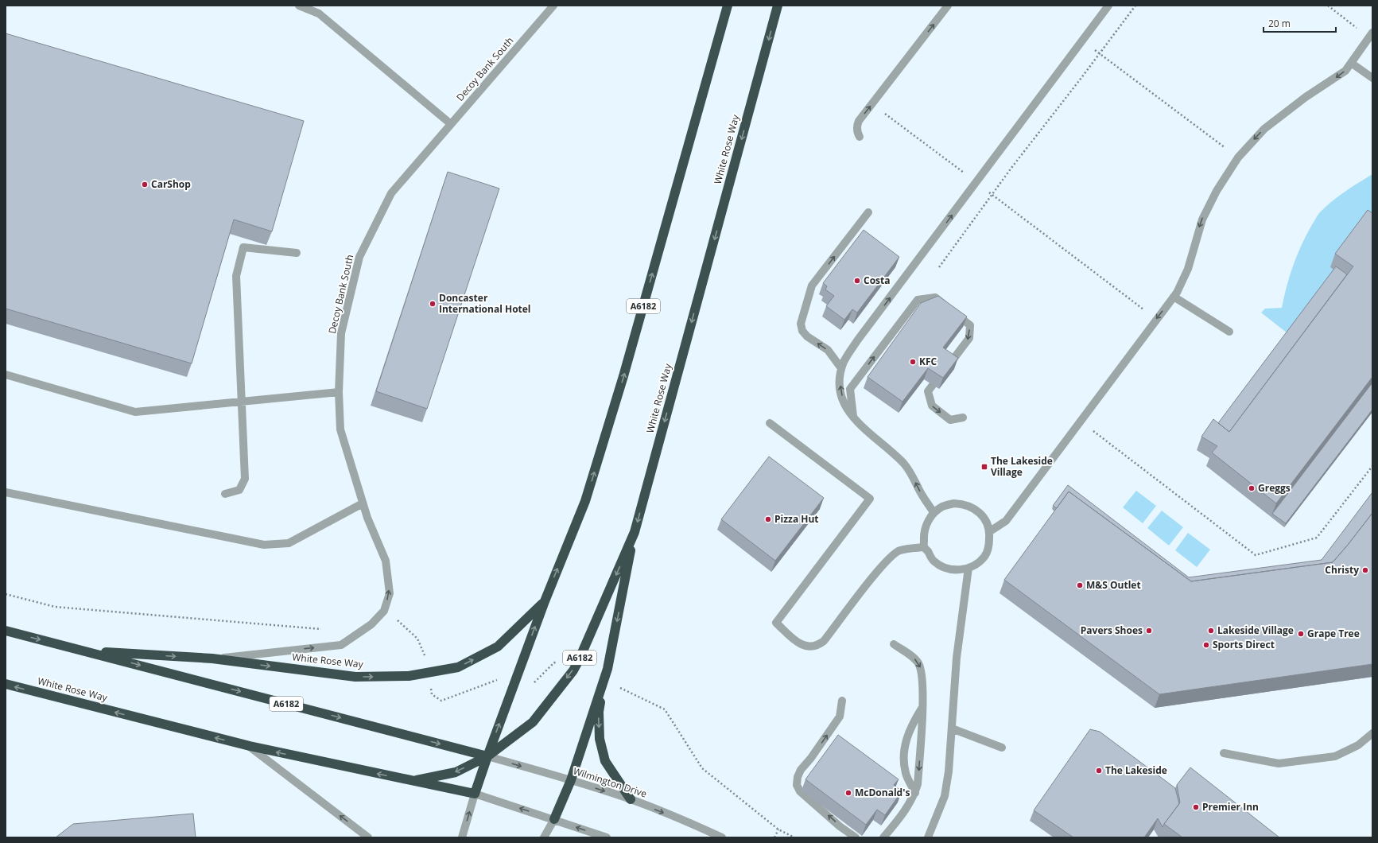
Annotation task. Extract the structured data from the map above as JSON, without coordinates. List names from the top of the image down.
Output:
{
  "streets": {
    "highway": ["White Rose Way", "A6182"],
    "street": ["Decoy Bank South", "Wilmington Drive"]
  },
  "crossings": [
    ["Decoy Bank South", "White Rose Way"],
    ["White Rose Way", "Wilmington Drive"]
  ],
  "places": {
    "other": [
      "CarShop",
      "Costa",
      "Doncaster International Hotel",
      "KFC",
      "Greggs",
      "Pizza Hut",
      "Christy",
      "M&S Outlet",
      "Pavers Shoes",
      "Lakeside Village",
      "Grape Tree",
      "Sports Direct",
      "The Lakeside",
      "McDonald's",
      "Premier Inn"
    ],
    "transit": ["The Lakeside Village"]
  },
  "scale_bar": "20 m"
}
